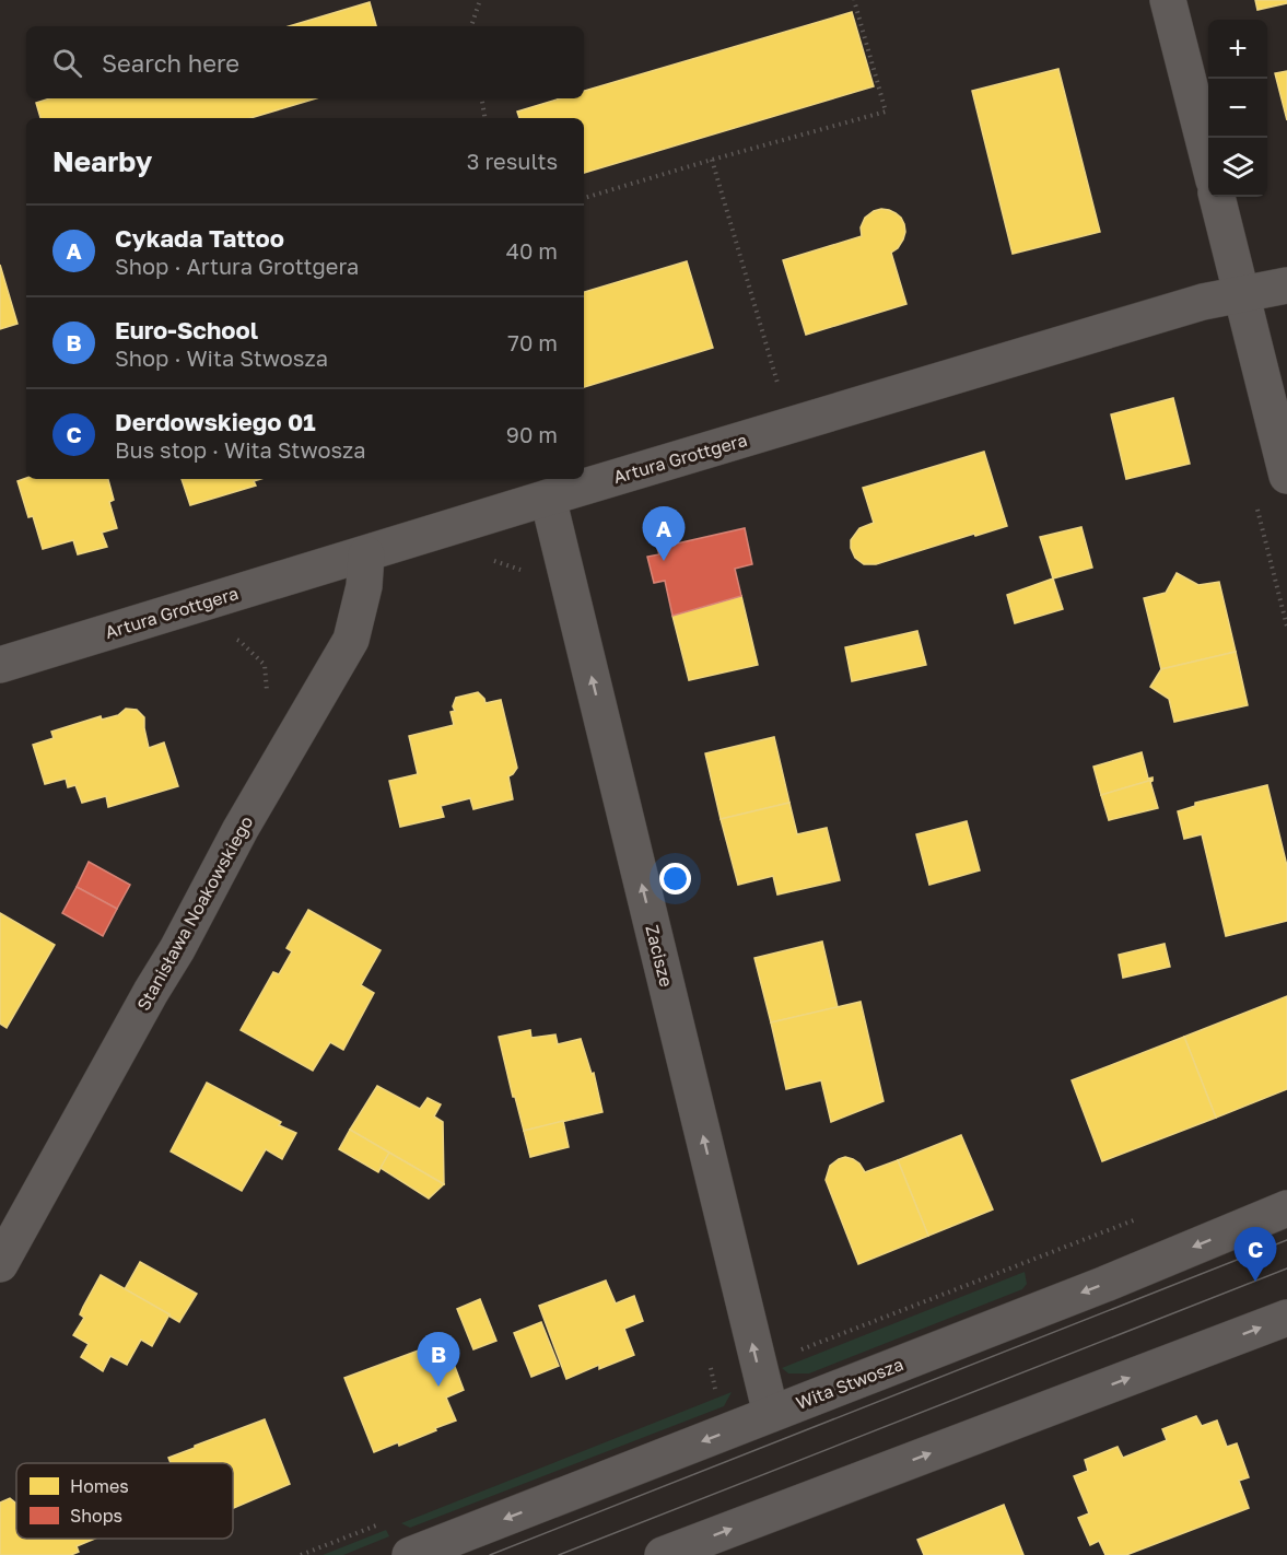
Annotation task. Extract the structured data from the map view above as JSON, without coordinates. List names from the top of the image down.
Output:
{
  "streets": {
    "street": [
      "Artura Grottgera",
      "Stanisława Noakowskiego",
      "Zacisze",
      "Wita Stwosza"
    ]
  },
  "crossings": [
    ["Artura Grottgera", "Stanisława Noakowskiego"],
    ["Artura Grottgera", "Zacisze"],
    ["Zacisze", "Wita Stwosza"]
  ],
  "one_way": ["Zacisze"],
  "legend": ["Homes", "Shops"],
  "page": {
    "map_buttons": ["+", "−"],
    "search": "Search here",
    "heading": ["Nearby", "3 results"],
    "list": [
      {
        "mark": "A",
        "name": "Cykada Tattoo",
        "note": "Shop · Artura Grottgera",
        "value": "40 m"
      },
      {
        "mark": "B",
        "name": "Euro-School",
        "note": "Shop · Wita Stwosza",
        "value": "70 m"
      },
      {
        "mark": "C",
        "name": "Derdowskiego 01",
        "note": "Bus stop · Wita Stwosza",
        "value": "90 m"
      }
    ],
    "pins": ["A", "C", "B"]
  }
}
